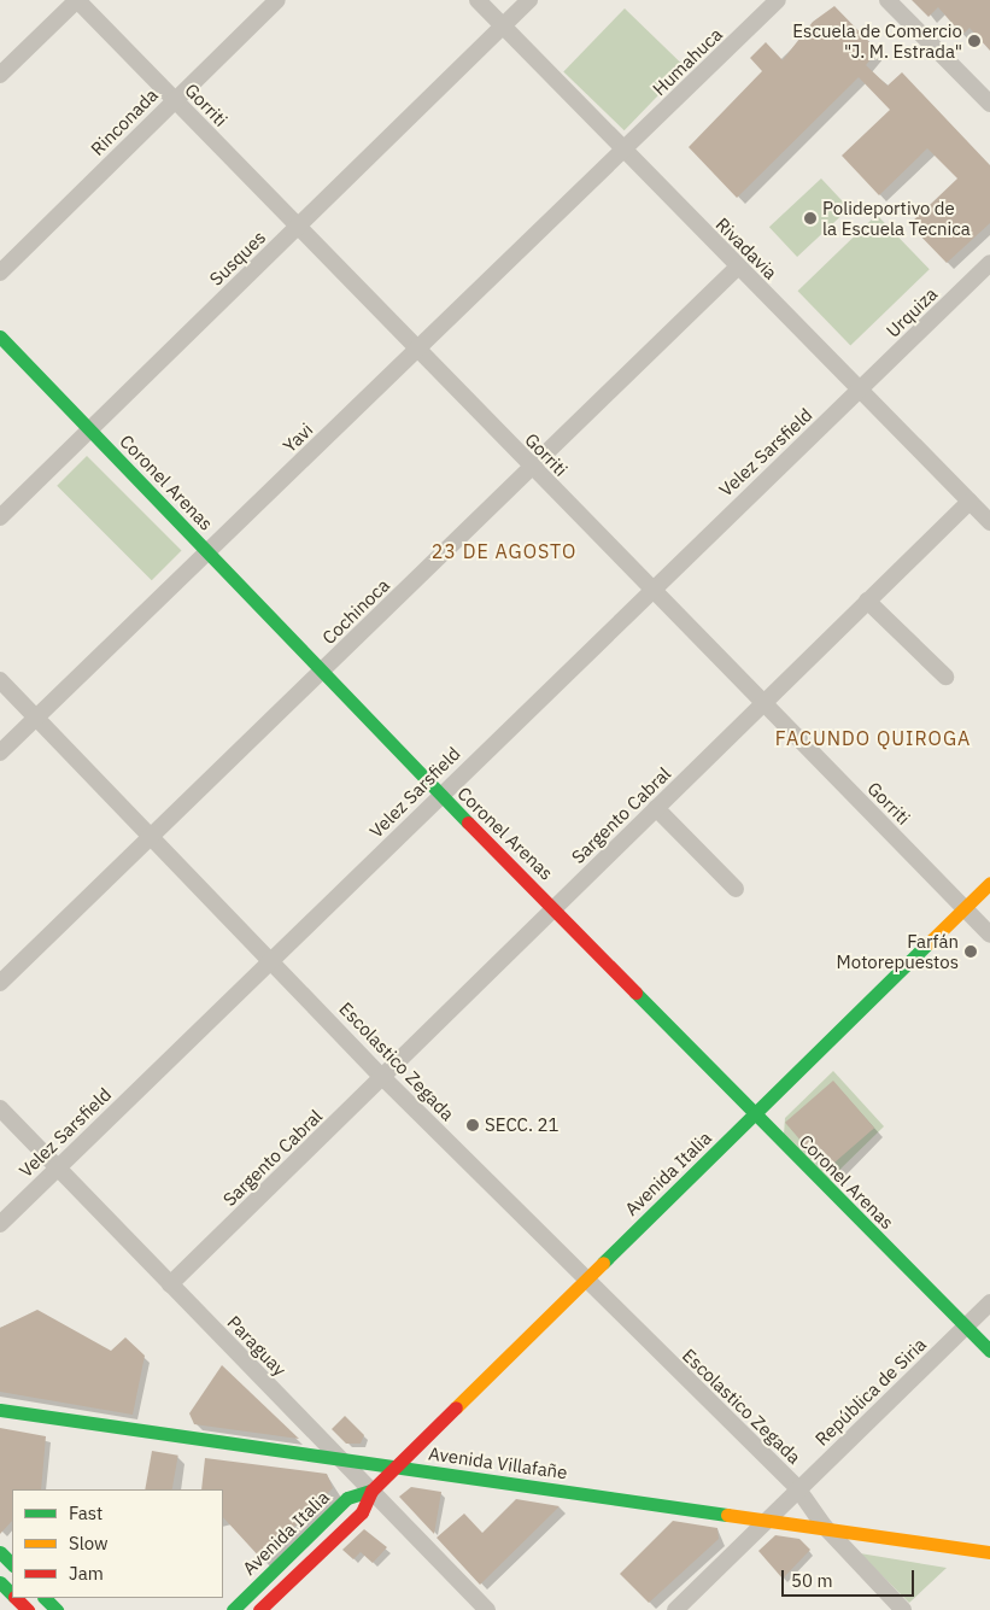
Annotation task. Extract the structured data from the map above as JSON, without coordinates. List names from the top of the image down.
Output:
{
  "streets": {
    "street": [
      "Humahuca",
      "Gorriti",
      "Rinconada",
      "Rivadavia",
      "Susques",
      "Urquiza",
      "Yavi",
      "Velez Sarsfield",
      "Coronel Arenas",
      "Cochinoca",
      "Sargento Cabral",
      "Escolastico Zegada",
      "Avenida Italia",
      "Paraguay",
      "República de Siria",
      "Avenida Villafañe"
    ]
  },
  "crossings": [
    ["Humahuca", "Rivadavia"],
    ["Humahuca", "Yavi"],
    ["Gorriti", "Rinconada"],
    ["Gorriti", "Susques"],
    ["Gorriti", "Yavi"],
    ["Gorriti", "Velez Sarsfield"],
    ["Gorriti", "Cochinoca"],
    ["Gorriti", "Sargento Cabral"],
    ["Gorriti", "Avenida Italia"],
    ["Rivadavia", "Susques"],
    ["Rivadavia", "Urquiza"],
    ["Rivadavia", "Yavi"],
    ["Rivadavia", "Velez Sarsfield"],
    ["Rivadavia", "Cochinoca"],
    ["Rivadavia", "Sargento Cabral"],
    ["Susques", "Coronel Arenas"],
    ["Urquiza", "Velez Sarsfield"],
    ["Yavi", "Coronel Arenas"],
    ["Yavi", "Escolastico Zegada"],
    ["Velez Sarsfield", "Coronel Arenas"],
    ["Velez Sarsfield", "Escolastico Zegada"],
    ["Velez Sarsfield", "Paraguay"],
    ["Coronel Arenas", "Cochinoca"],
    ["Coronel Arenas", "Sargento Cabral"],
    ["Coronel Arenas", "Avenida Italia"],
    ["Coronel Arenas", "República de Siria"],
    ["Cochinoca", "Escolastico Zegada"],
    ["Sargento Cabral", "Escolastico Zegada"],
    ["Sargento Cabral", "Paraguay"],
    ["Escolastico Zegada", "Avenida Italia"],
    ["Escolastico Zegada", "República de Siria"],
    ["Escolastico Zegada", "Avenida Villafañe"],
    ["Avenida Italia", "Paraguay"],
    ["Avenida Italia", "Avenida Villafañe"],
    ["Paraguay", "Avenida Villafañe"],
    ["República de Siria", "Avenida Villafañe"]
  ],
  "districts": ["23 DE AGOSTO", "FACUNDO QUIROGA"],
  "places": [
    "Escuela de Comercio \"J. M. Estrada\"",
    "Polideportivo de la Escuela Tecnica",
    "Farfán Motorepuestos",
    "SECC. 21"
  ],
  "legend": ["Fast", "Slow", "Jam"],
  "scale_bar": "50 m"
}
